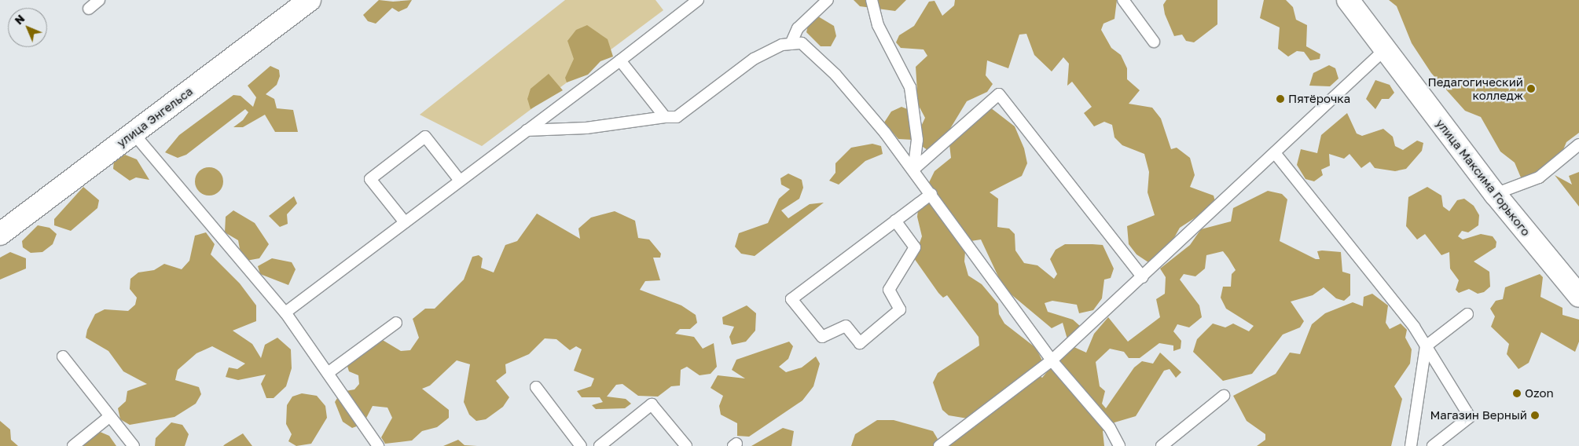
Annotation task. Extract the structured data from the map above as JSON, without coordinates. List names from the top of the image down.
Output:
{
  "streets": {
    "street": ["улица Энгельса", "улица Максима Горького"]
  },
  "places": [
    "Педагогический колледж",
    "Пятёрочка",
    "Ozon",
    "Магазин Верный"
  ],
  "north": "top left"
}
